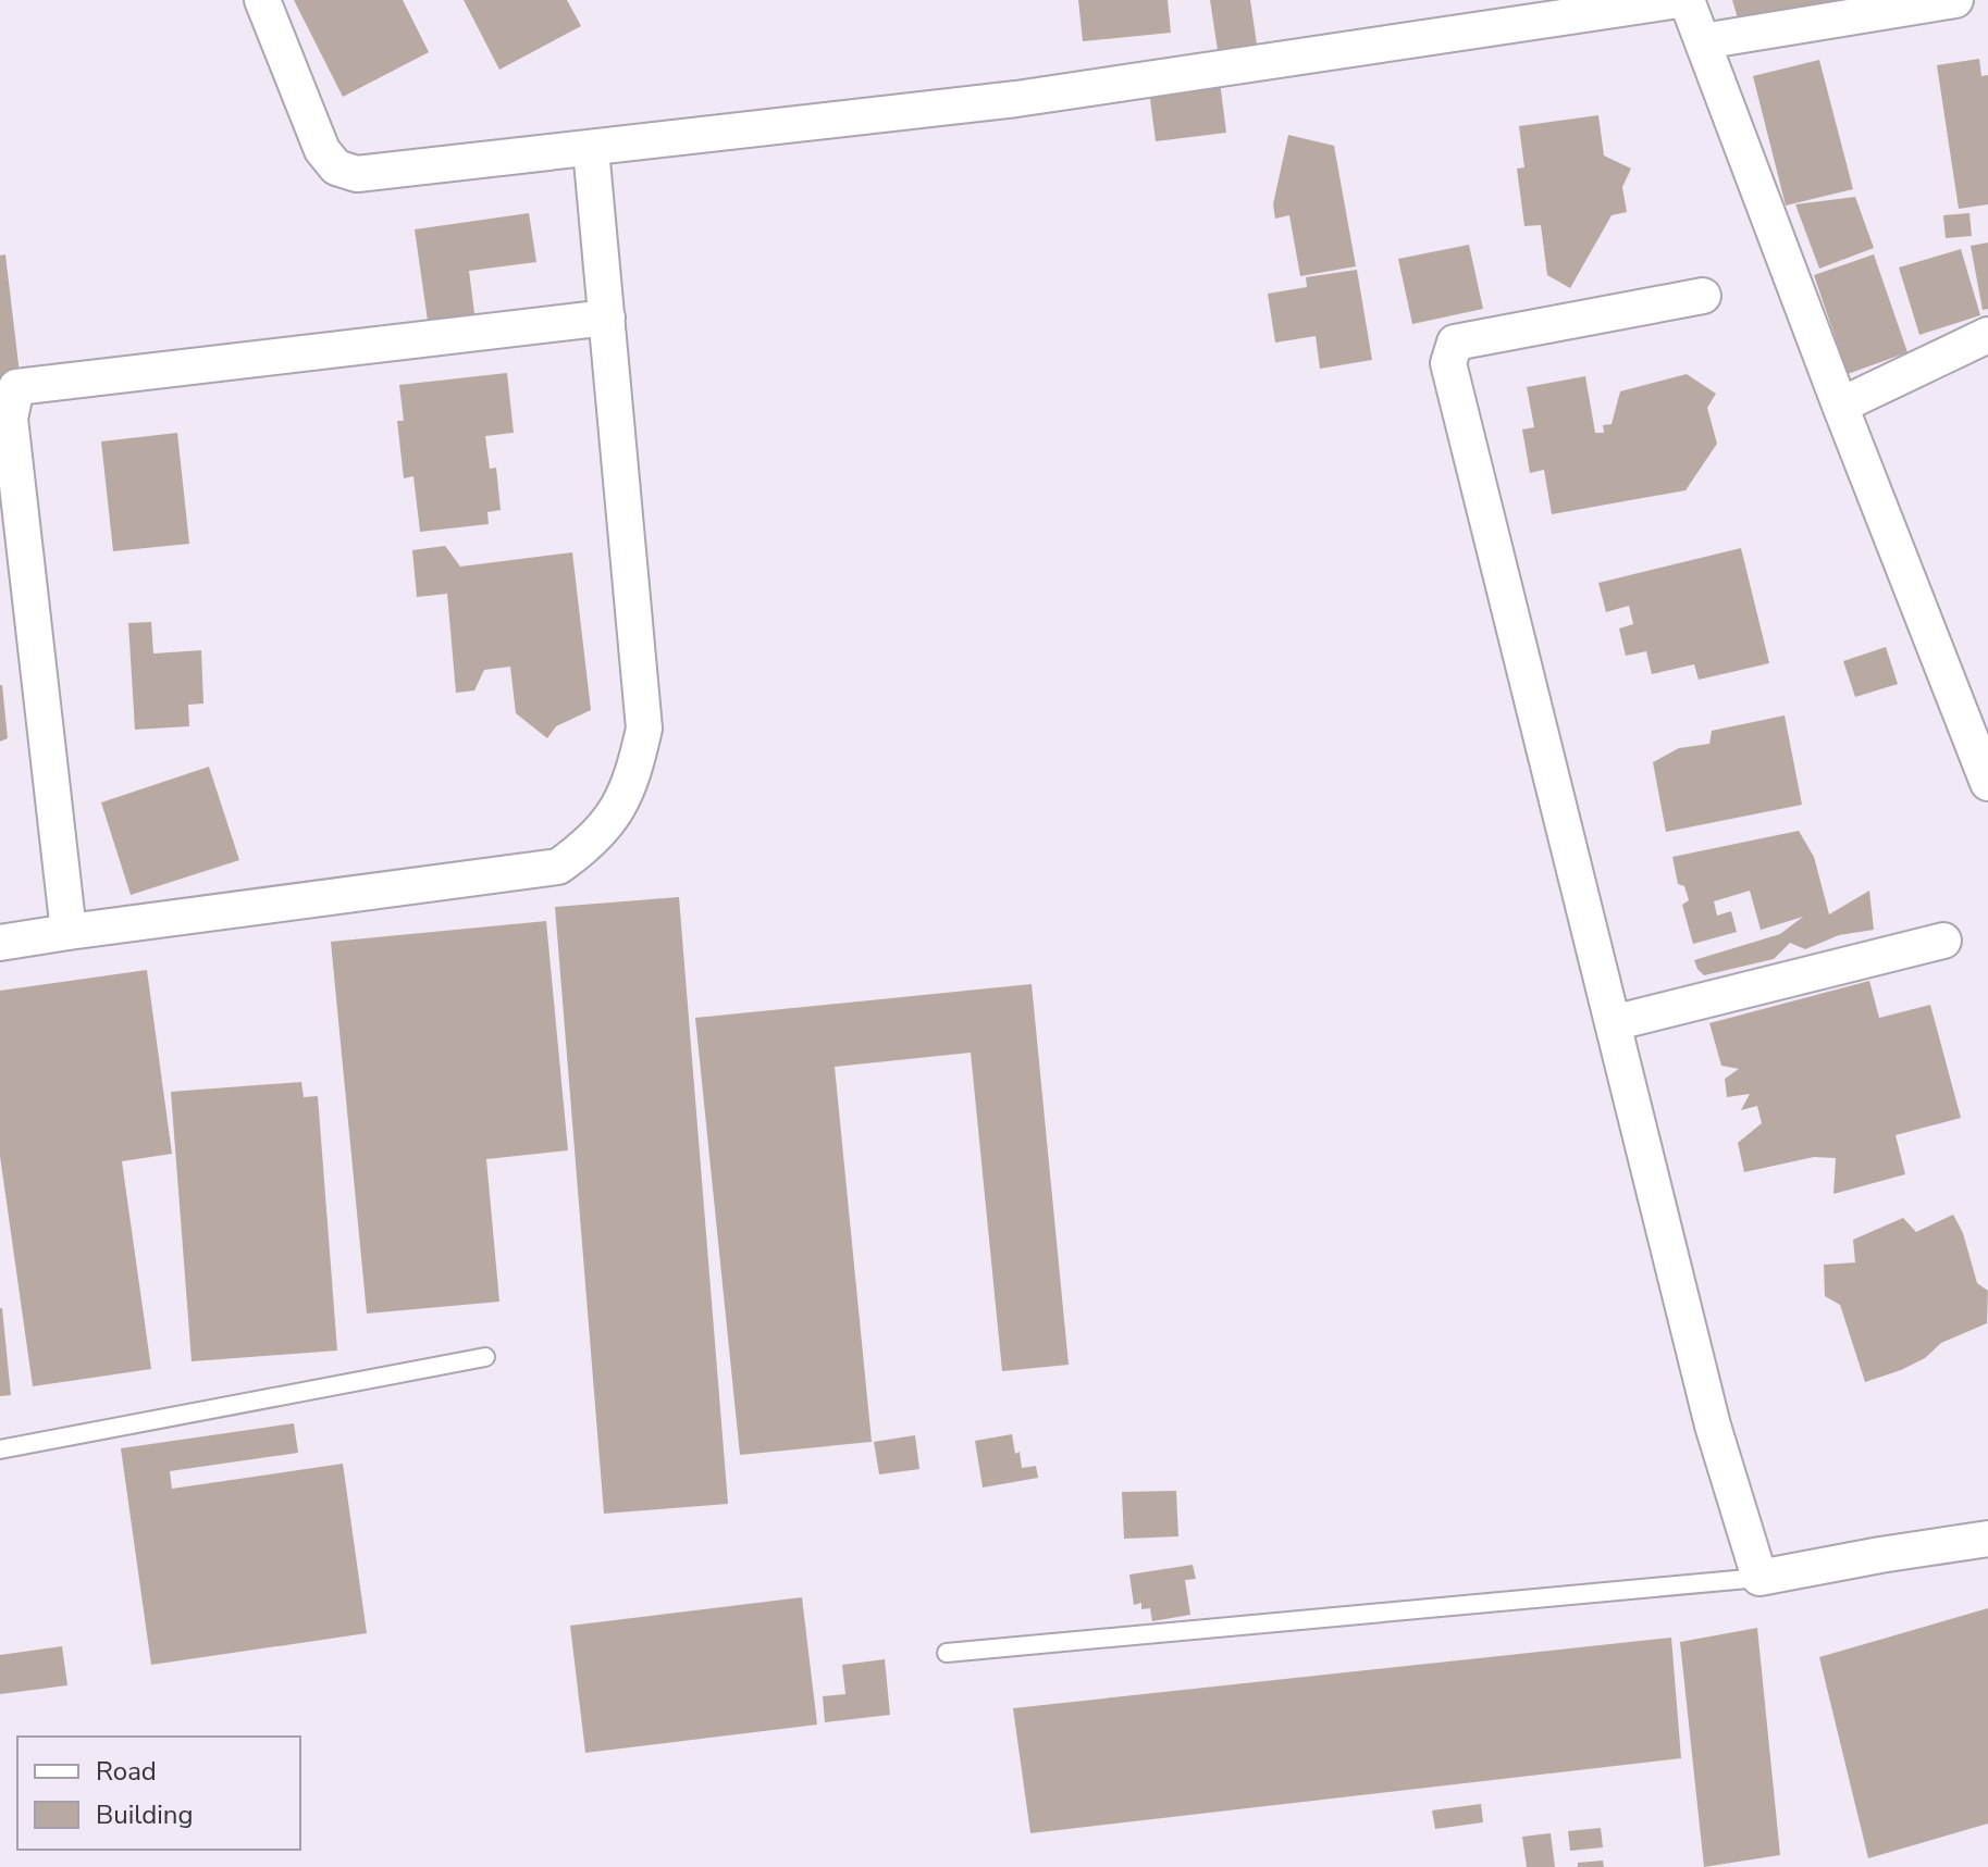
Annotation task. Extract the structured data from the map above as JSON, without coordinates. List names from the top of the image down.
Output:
{
  "legend": ["Road", "Building"]
}
